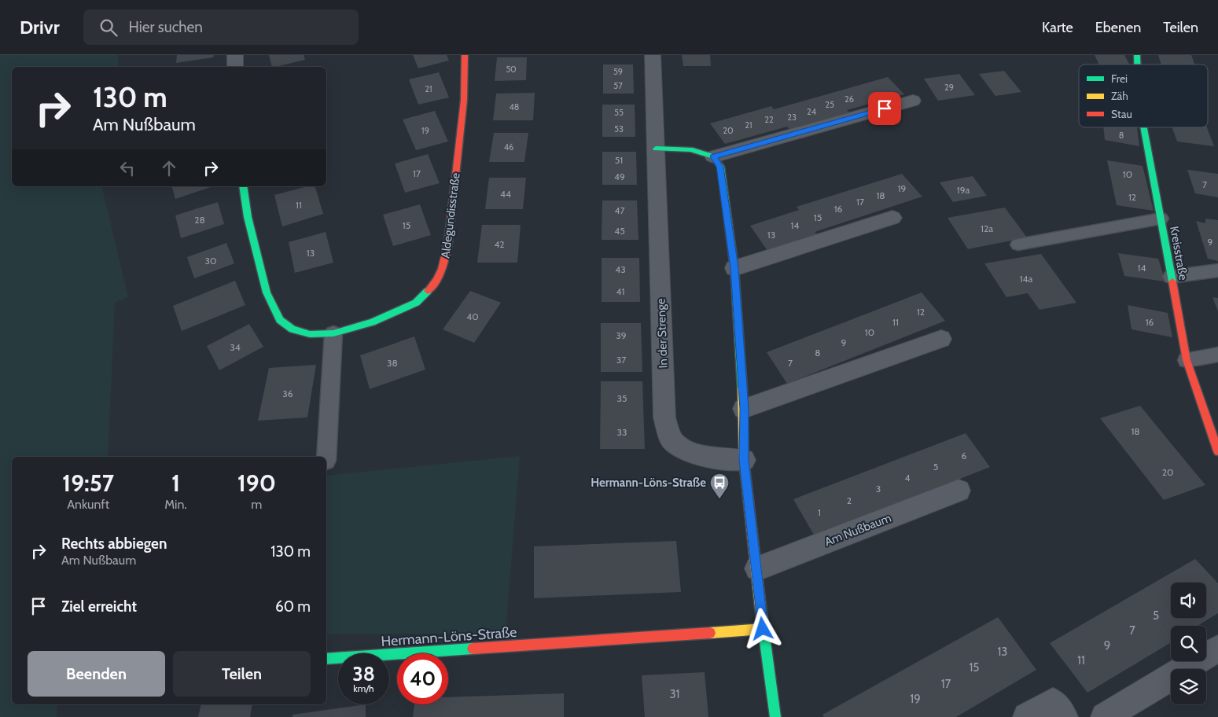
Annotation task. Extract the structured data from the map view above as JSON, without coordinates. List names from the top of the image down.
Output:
{
  "streets": {
    "street": [
      "Aldegundisstraße",
      "Kreisstraße",
      "In der Strenge",
      "Am Nußbaum",
      "Hermann-Löns-Straße"
    ]
  },
  "places": {
    "bus stop": ["Hermann-Löns-Straße"]
  },
  "house_numbers": [
    "50",
    "59",
    "57",
    "29",
    "21",
    "26",
    "25",
    "48",
    "24",
    "55",
    "23",
    "22",
    "21",
    "53",
    "19",
    "20",
    "8",
    "46",
    "51",
    "17",
    "10",
    "49",
    "7",
    "19",
    "19a",
    "44",
    "18",
    "12",
    "17",
    "11",
    "16",
    "47",
    "15",
    "28",
    "15",
    "14",
    "12a",
    "45",
    "13",
    "9",
    "42",
    "13",
    "30",
    "14",
    "43",
    "14a",
    "41",
    "12",
    "40",
    "11",
    "16",
    "10",
    "39",
    "9",
    "34",
    "8",
    "37",
    "38",
    "7",
    "36",
    "35",
    "18",
    "33",
    "6",
    "5",
    "20",
    "4",
    "3",
    "2",
    "1",
    "5",
    "7",
    "9",
    "13",
    "11",
    "15",
    "17",
    "31",
    "19"
  ],
  "legend": ["Frei", "Zäh", "Stau"],
  "page": {
    "header": "Drivr",
    "search": "Hier suchen",
    "nav": ["Karte", "Ebenen", "Teilen"],
    "turn": ["130 m", "Am Nußbaum"],
    "eta": [
      "19:57",
      "Ankunft",
      "1",
      "Min.",
      "190",
      "m"
    ],
    "list": [
      {
        "name": "Rechts abbiegen",
        "note": "Am Nußbaum",
        "value": "130 m"
      },
      {
        "name": "Ziel erreicht",
        "value": "60 m"
      }
    ],
    "buttons": ["Beenden", "Teilen"],
    "speed": "38 km/h",
    "limit": "40"
  }
}
